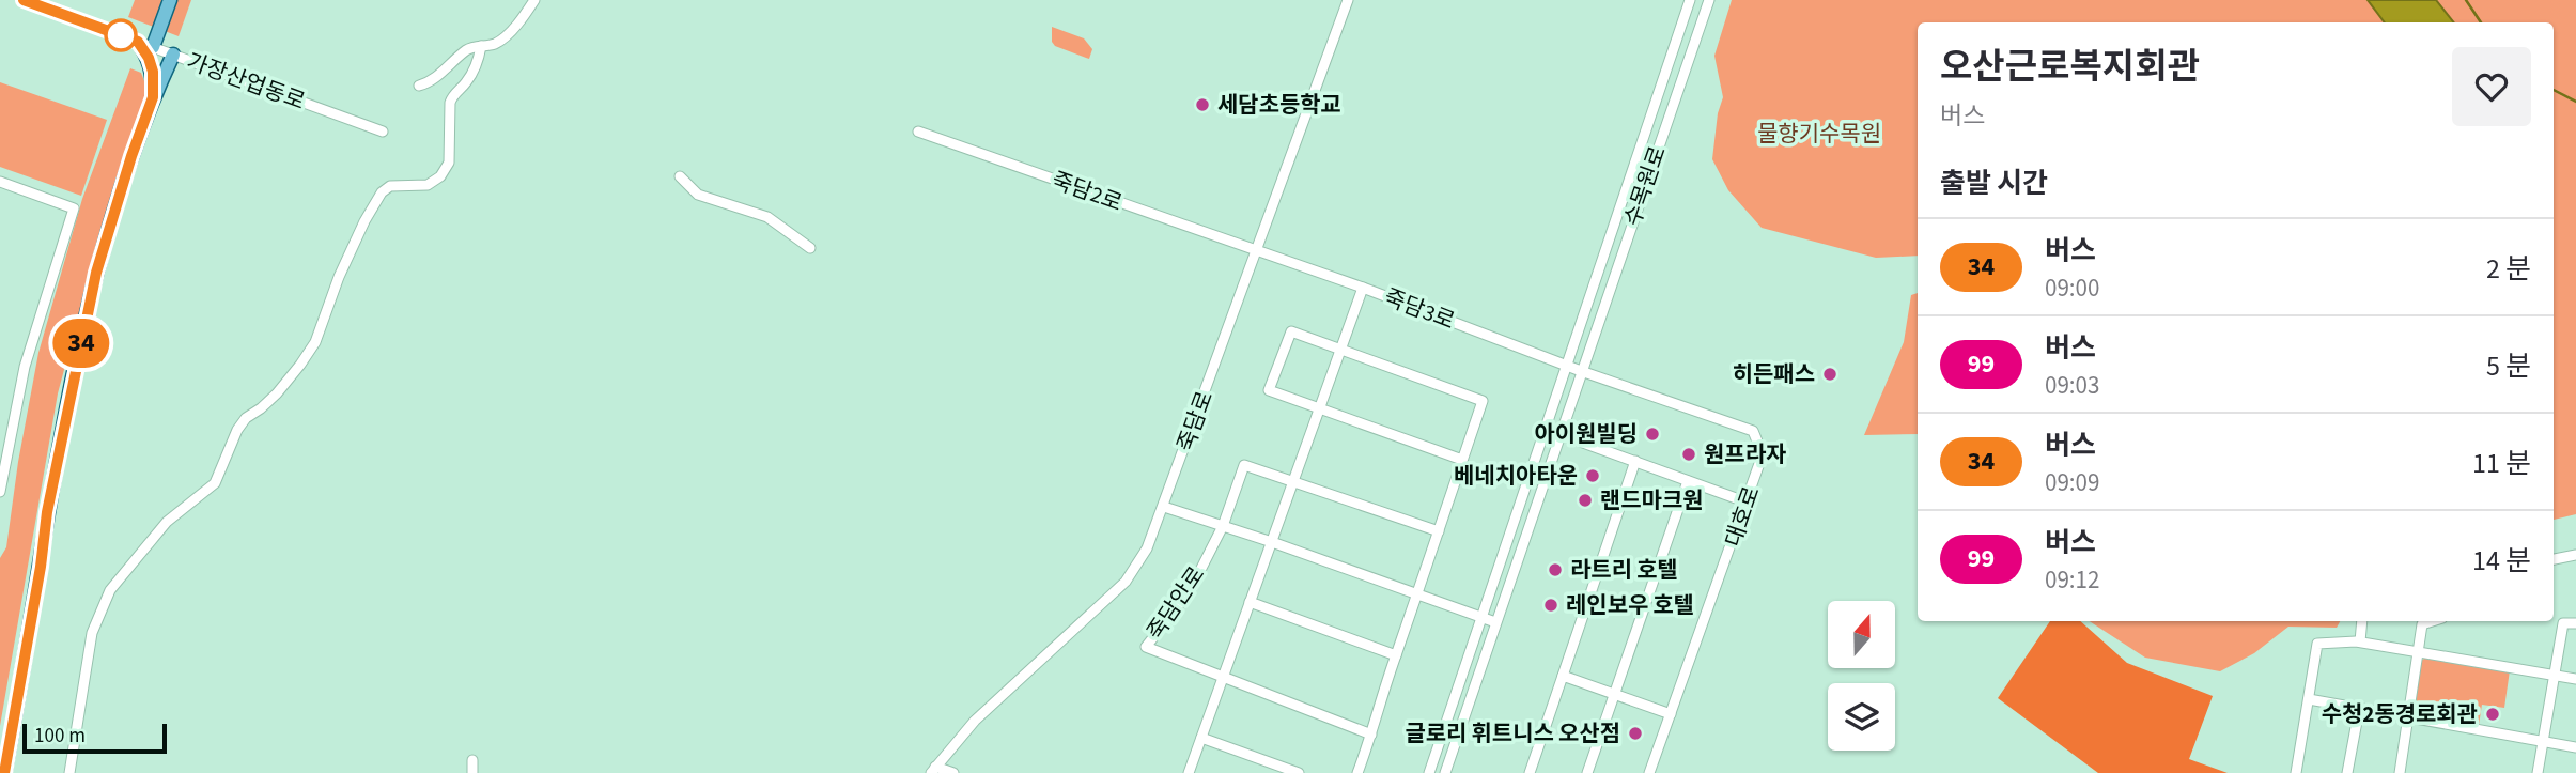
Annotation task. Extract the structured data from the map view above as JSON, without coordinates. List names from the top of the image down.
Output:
{
  "streets": {
    "street": [
      "가장산업동로",
      "수목원로",
      "죽담2로",
      "죽담3로",
      "죽담로",
      "대호로",
      "죽담안로"
    ]
  },
  "crossings": [
    ["수목원로", "죽담3로"],
    ["수목원로", "대호로"],
    ["죽담2로", "죽담3로"],
    ["죽담2로", "죽담로"],
    ["죽담3로", "죽담로"],
    ["죽담3로", "대호로"]
  ],
  "parks": ["물향기수목원"],
  "places": [
    "세담초등학교",
    "히든패스",
    "아이원빌딩",
    "원프라자",
    "베네치아타운",
    "랜드마크원",
    "라트리 호텔",
    "레인보우 호텔",
    "수청2동경로회관",
    "글로리 휘트니스 오산점"
  ],
  "lines": ["bus line 34"],
  "scale_bar": "100 m",
  "north": "top",
  "page": {
    "on_map": "34",
    "heading": [
      ["오산근로복지회관", "버스"],
      "출발 시간"
    ],
    "list": [
      {
        "mark": "34",
        "name": "버스",
        "note": "09:00",
        "value": "2 분"
      },
      {
        "mark": "99",
        "name": "버스",
        "note": "09:03",
        "value": "5 분"
      },
      {
        "mark": "34",
        "name": "버스",
        "note": "09:09",
        "value": "11 분"
      },
      {
        "mark": "99",
        "name": "버스",
        "note": "09:12",
        "value": "14 분"
      }
    ],
    "scale": "100 m"
  }
}
